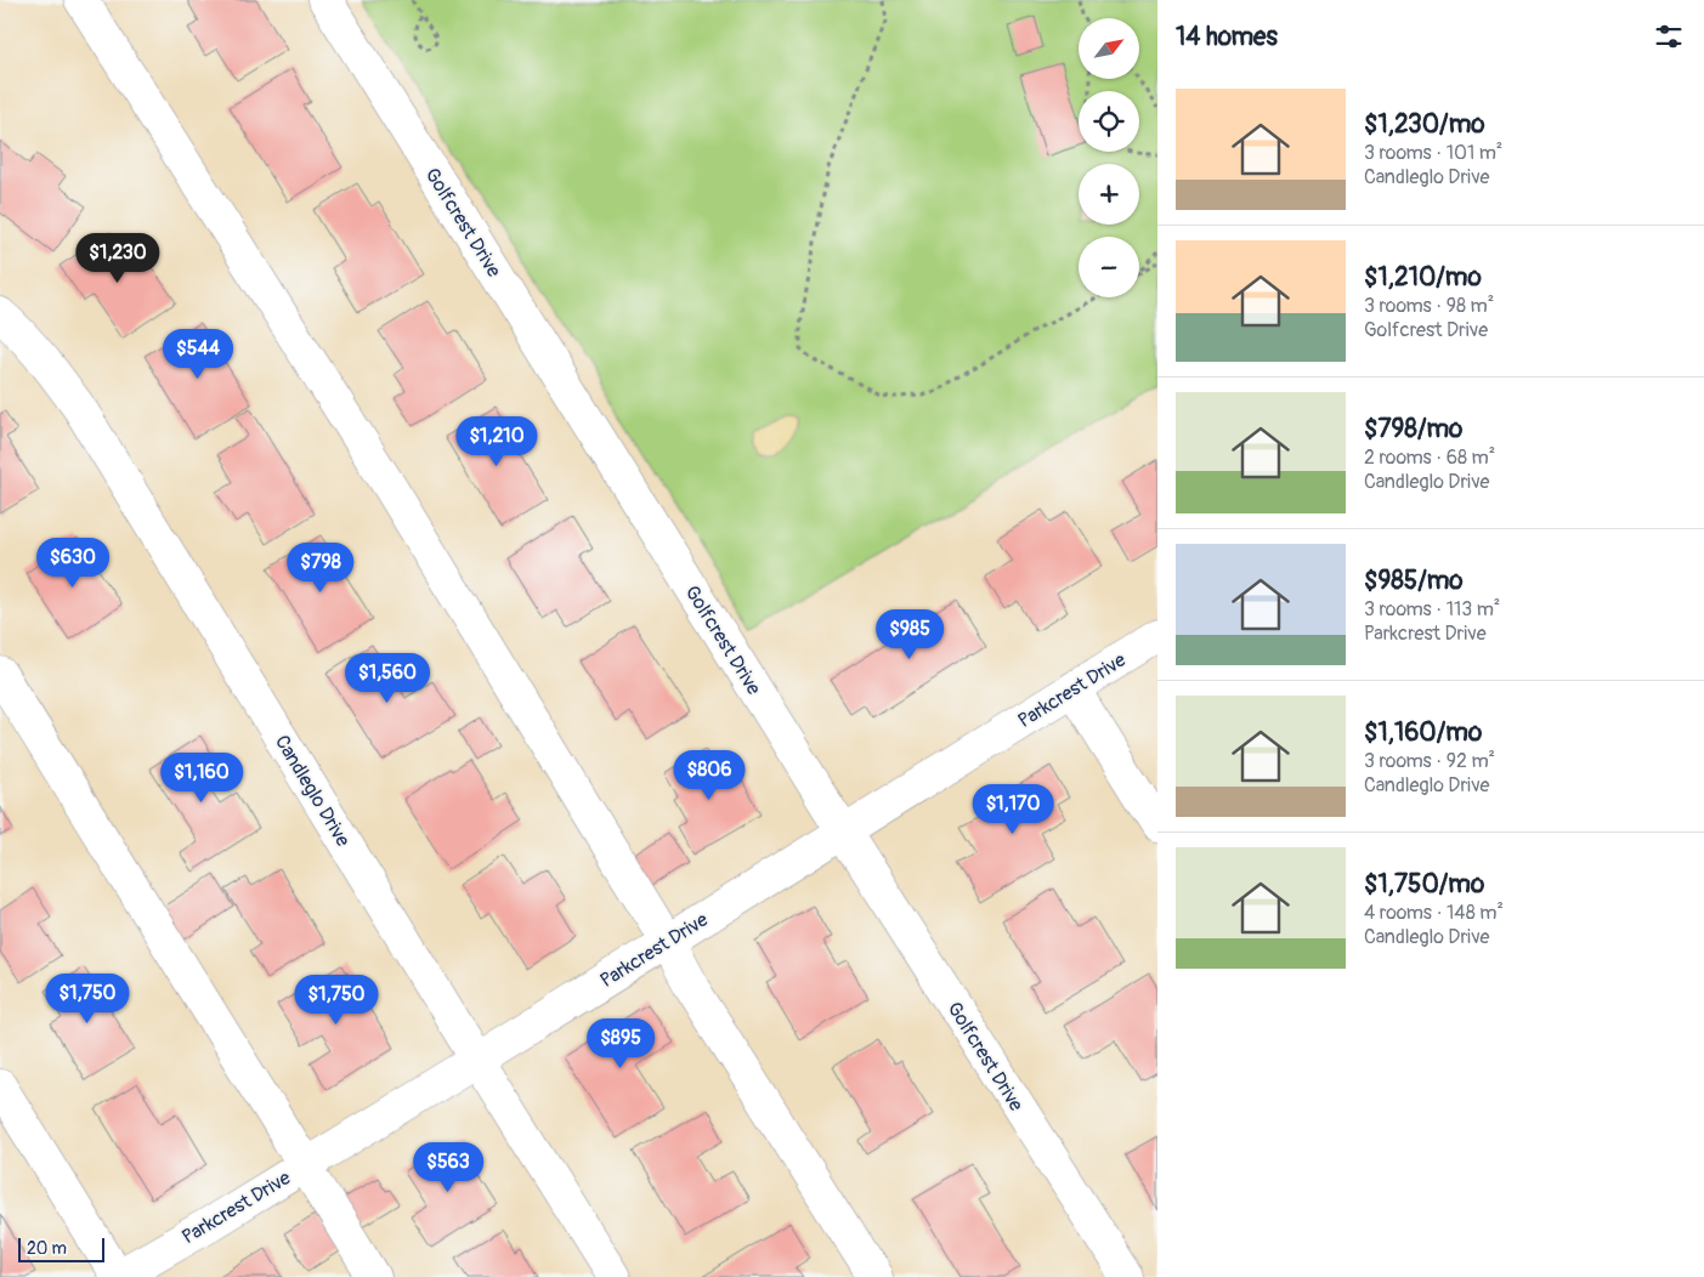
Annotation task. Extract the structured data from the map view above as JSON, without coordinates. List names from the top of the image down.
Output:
{
  "streets": {
    "street": ["Golfcrest Drive", "Parkcrest Drive", "Candleglo Drive"]
  },
  "crossings": [
    ["Golfcrest Drive", "Parkcrest Drive"],
    ["Parkcrest Drive", "Candleglo Drive"]
  ],
  "scale_bar": "20 m",
  "north": "top right",
  "page": {
    "heading": "14 homes",
    "map_buttons": ["+", "−"],
    "list": [
      {
        "name": "$1,230/mo",
        "note": "3 rooms · 101 m² · Candleglo Drive"
      },
      {
        "name": "$1,210/mo",
        "note": "3 rooms · 98 m² · Golfcrest Drive"
      },
      {
        "name": "$798/mo",
        "note": "2 rooms · 68 m² · Candleglo Drive"
      },
      {
        "name": "$985/mo",
        "note": "3 rooms · 113 m² · Parkcrest Drive"
      },
      {
        "name": "$1,160/mo",
        "note": "3 rooms · 92 m² · Candleglo Drive"
      },
      {
        "name": "$1,750/mo",
        "note": "4 rooms · 148 m² · Candleglo Drive"
      }
    ],
    "price": [
      "$1,230",
      "$544",
      "$1,210",
      "$630",
      "$798",
      "$985",
      "$1,560",
      "$806",
      "$1,160",
      "$1,170",
      "$1,750",
      "$1,750",
      "$895",
      "$563"
    ],
    "scale": "20 m"
  }
}
